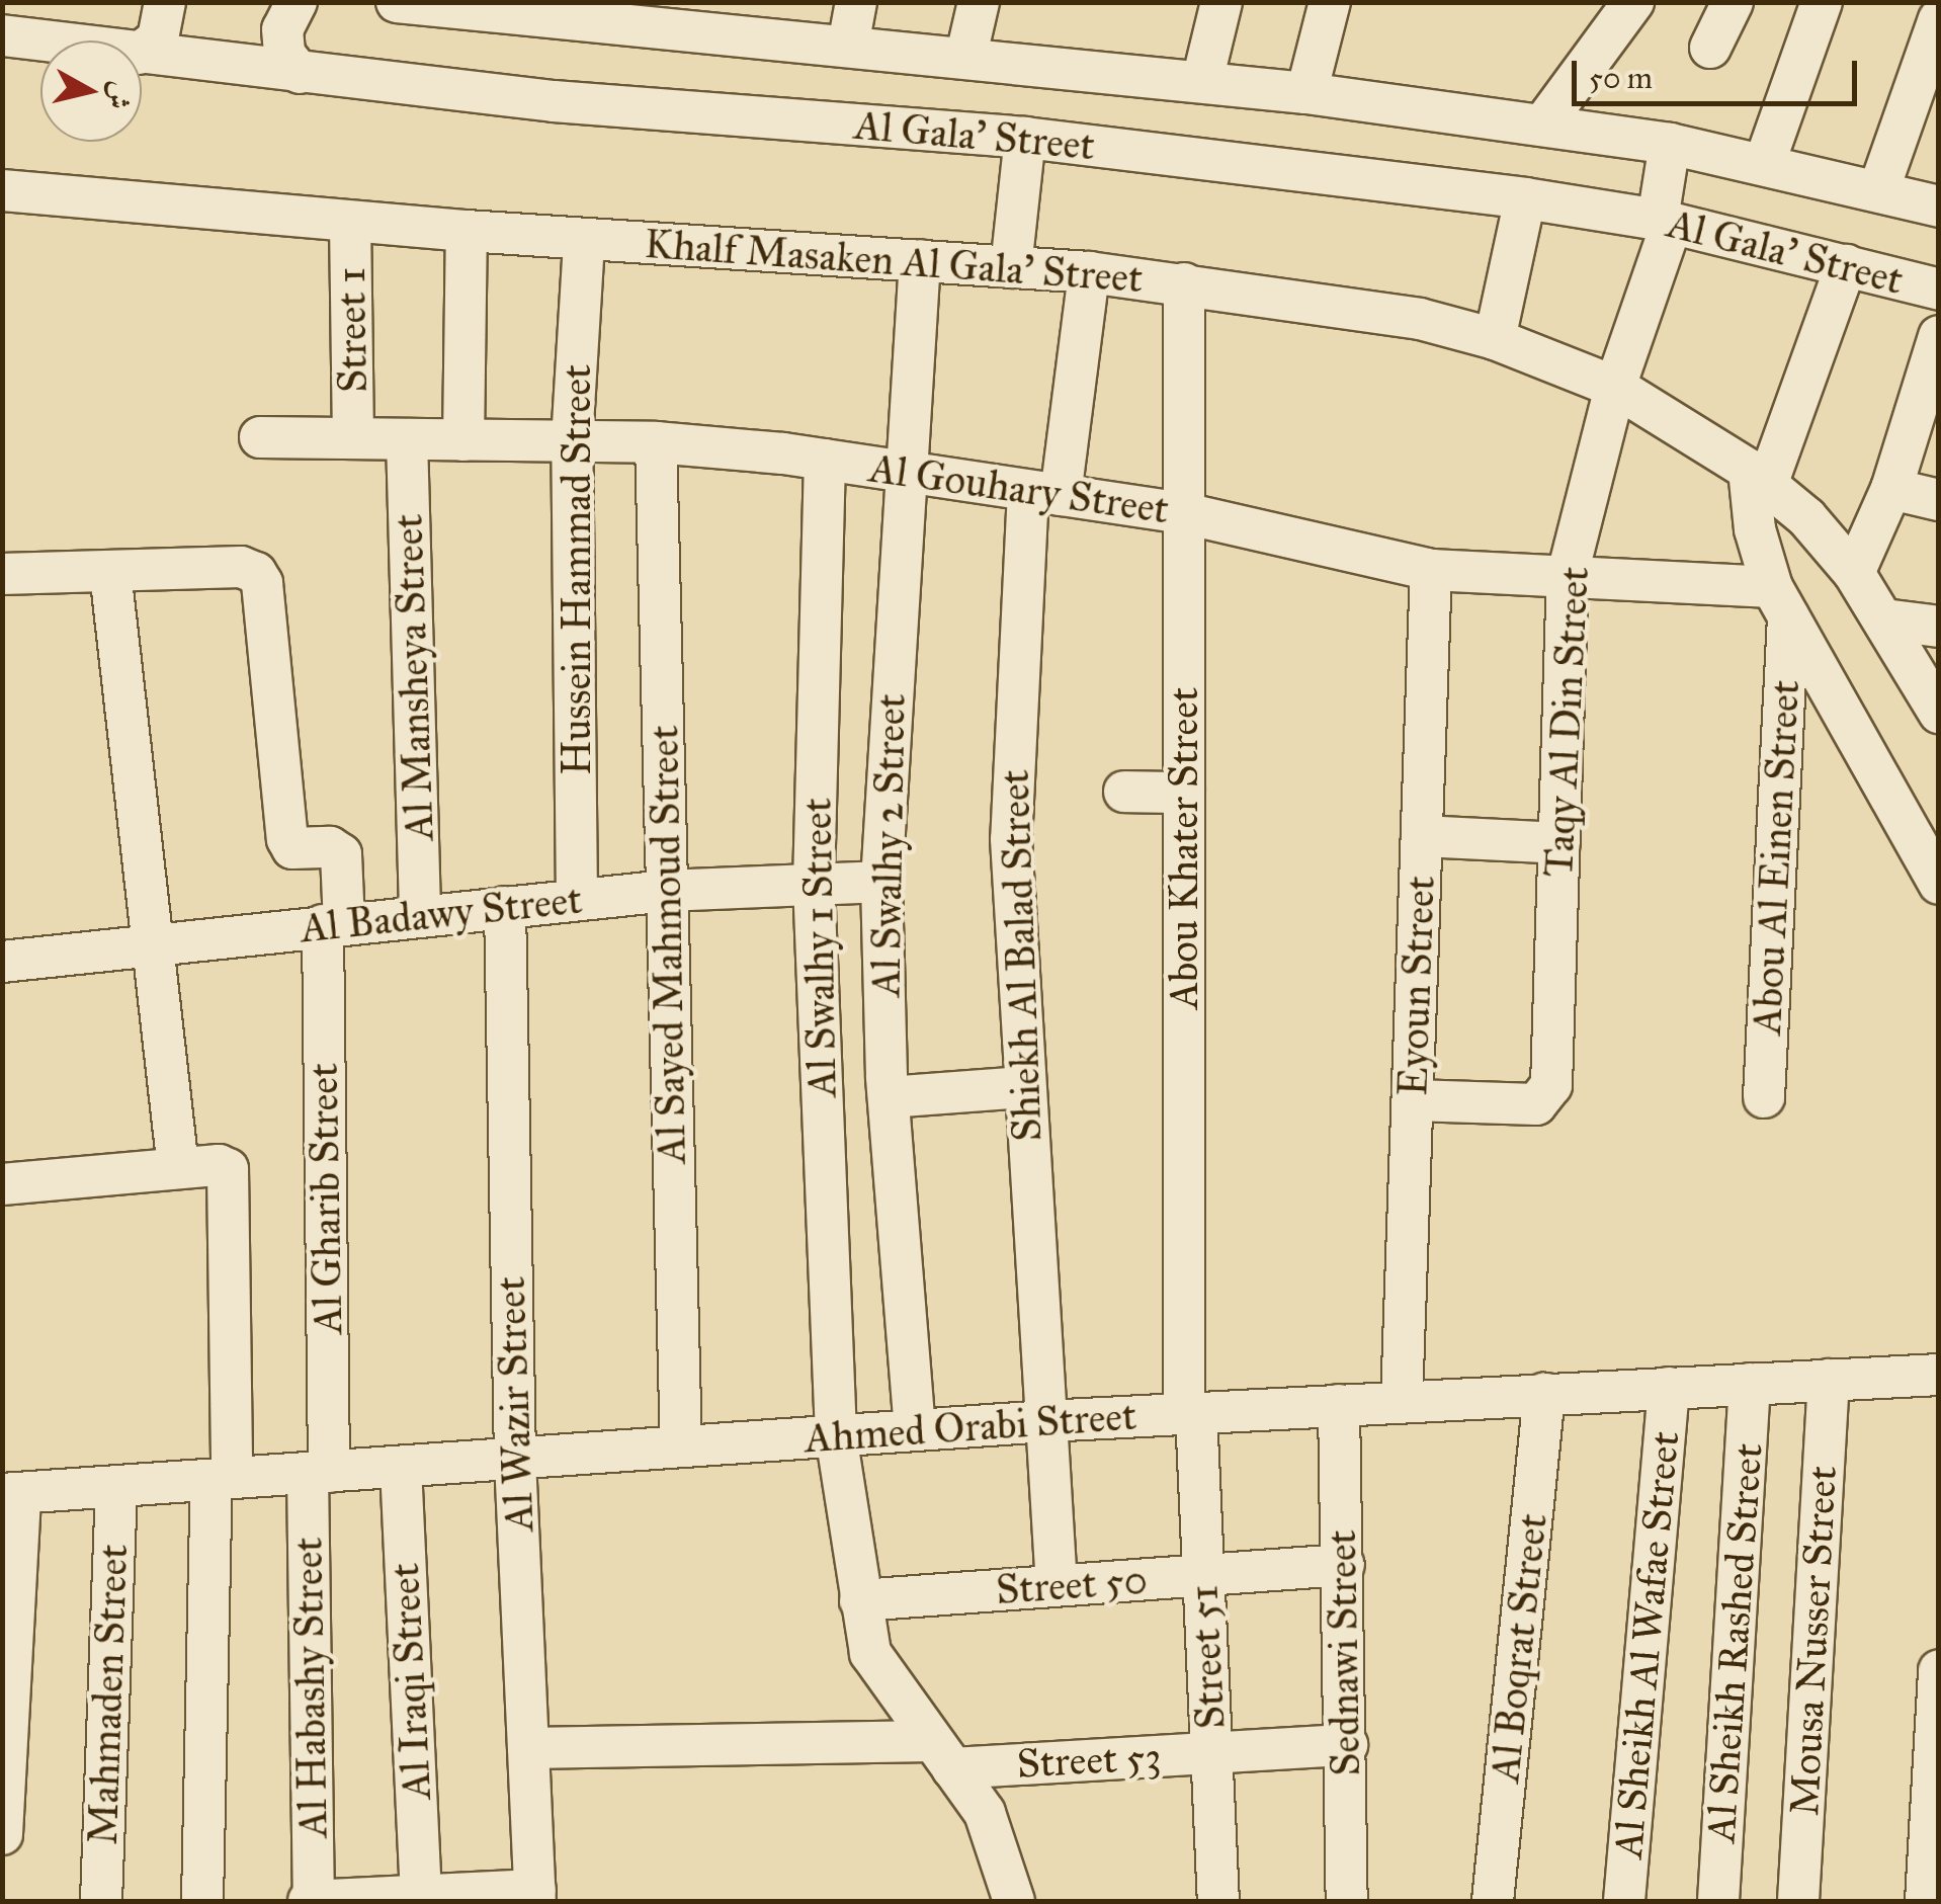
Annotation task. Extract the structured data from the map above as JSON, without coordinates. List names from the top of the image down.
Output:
{
  "streets": {
    "street": [
      "Al Gala' Street",
      "Khalf Masaken Al Gala' Street",
      "Street 1",
      "Al Gouhary Street",
      "Hussein Hammad Street",
      "Al Mansheya Street",
      "Taqy Al Din Street",
      "Al Swalhy 2 Street",
      "Abou Khater Street",
      "Abou Al Einen Street",
      "Al Badawy Street",
      "Al Sayed Mahmoud Street",
      "Al Swalhy 1 Street",
      "Shiekh Al Balad Street",
      "Eyoun Street",
      "Al Gharib Street",
      "Al Wazir Street",
      "Ahmed Orabi Street",
      "Street 50",
      "Mousa Nusser Street",
      "Al Sheikh Rashed Street",
      "Al Sheikh Al Wafae Street",
      "Al Boqrat Street",
      "Sednawi Street",
      "Street 51",
      "Al Iraqi Street",
      "Al Habashy Street",
      "Mahmaden Street",
      "Street 53"
    ]
  },
  "crossings": [
    ["Al Gala' Street", "Taqy Al Din Street"],
    ["Khalf Masaken Al Gala' Street", "Street 1"],
    ["Khalf Masaken Al Gala' Street", "Hussein Hammad Street"],
    ["Khalf Masaken Al Gala' Street", "Taqy Al Din Street"],
    ["Khalf Masaken Al Gala' Street", "Al Swalhy 2 Street"],
    ["Khalf Masaken Al Gala' Street", "Abou Khater Street"],
    ["Khalf Masaken Al Gala' Street", "Shiekh Al Balad Street"],
    ["Street 1", "Al Gouhary Street"],
    ["Al Gouhary Street", "Hussein Hammad Street"],
    ["Al Gouhary Street", "Al Mansheya Street"],
    ["Al Gouhary Street", "Taqy Al Din Street"],
    ["Al Gouhary Street", "Al Swalhy 2 Street"],
    ["Al Gouhary Street", "Abou Khater Street"],
    ["Al Gouhary Street", "Abou Al Einen Street"],
    ["Al Gouhary Street", "Al Sayed Mahmoud Street"],
    ["Al Gouhary Street", "Al Swalhy 1 Street"],
    ["Al Gouhary Street", "Shiekh Al Balad Street"],
    ["Al Gouhary Street", "Eyoun Street"],
    ["Hussein Hammad Street", "Al Badawy Street"],
    ["Al Mansheya Street", "Al Badawy Street"],
    ["Taqy Al Din Street", "Eyoun Street"],
    ["Al Swalhy 2 Street", "Al Badawy Street"],
    ["Al Swalhy 2 Street", "Ahmed Orabi Street"],
    ["Abou Khater Street", "Ahmed Orabi Street"],
    ["Abou Khater Street", "Street 51"],
    ["Al Badawy Street", "Al Sayed Mahmoud Street"],
    ["Al Badawy Street", "Al Swalhy 1 Street"],
    ["Al Badawy Street", "Al Gharib Street"],
    ["Al Badawy Street", "Al Wazir Street"],
    ["Al Sayed Mahmoud Street", "Ahmed Orabi Street"],
    ["Al Swalhy 1 Street", "Ahmed Orabi Street"],
    ["Al Swalhy 1 Street", "Street 50"],
    ["Al Swalhy 1 Street", "Street 53"],
    ["Shiekh Al Balad Street", "Ahmed Orabi Street"],
    ["Shiekh Al Balad Street", "Street 50"],
    ["Eyoun Street", "Ahmed Orabi Street"],
    ["Al Gharib Street", "Ahmed Orabi Street"],
    ["Al Gharib Street", "Al Habashy Street"],
    ["Al Wazir Street", "Ahmed Orabi Street"],
    ["Al Wazir Street", "Street 53"],
    ["Ahmed Orabi Street", "Mousa Nusser Street"],
    ["Ahmed Orabi Street", "Al Sheikh Rashed Street"],
    ["Ahmed Orabi Street", "Al Sheikh Al Wafae Street"],
    ["Ahmed Orabi Street", "Al Boqrat Street"],
    ["Ahmed Orabi Street", "Sednawi Street"],
    ["Ahmed Orabi Street", "Street 51"],
    ["Ahmed Orabi Street", "Al Iraqi Street"],
    ["Ahmed Orabi Street", "Al Habashy Street"],
    ["Ahmed Orabi Street", "Mahmaden Street"],
    ["Street 50", "Sednawi Street"],
    ["Street 50", "Street 51"],
    ["Sednawi Street", "Street 53"],
    ["Street 51", "Street 53"]
  ],
  "scale_bar": "50 m",
  "north": "right"
}
